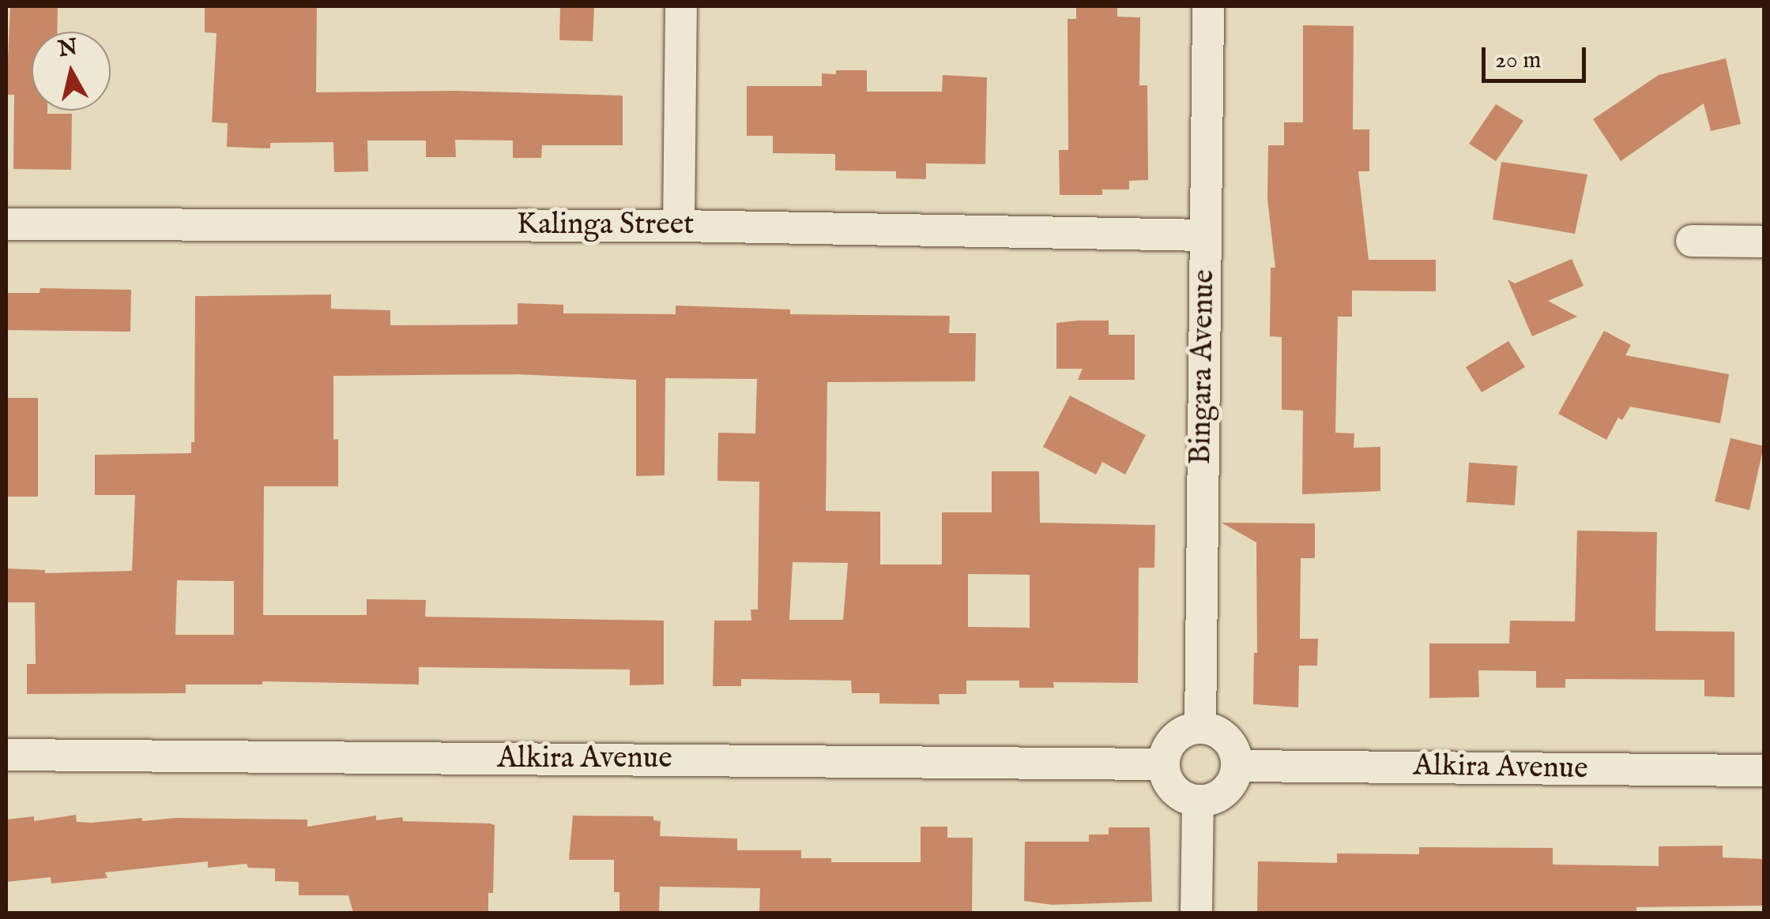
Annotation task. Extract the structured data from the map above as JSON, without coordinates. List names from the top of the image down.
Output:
{
  "streets": {
    "street": ["Kalinga Street", "Bingara Avenue", "Alkira Avenue"]
  },
  "crossings": [
    ["Kalinga Street", "Bingara Avenue"],
    ["Bingara Avenue", "Alkira Avenue"]
  ],
  "scale_bar": "20 m",
  "north": "top"
}
